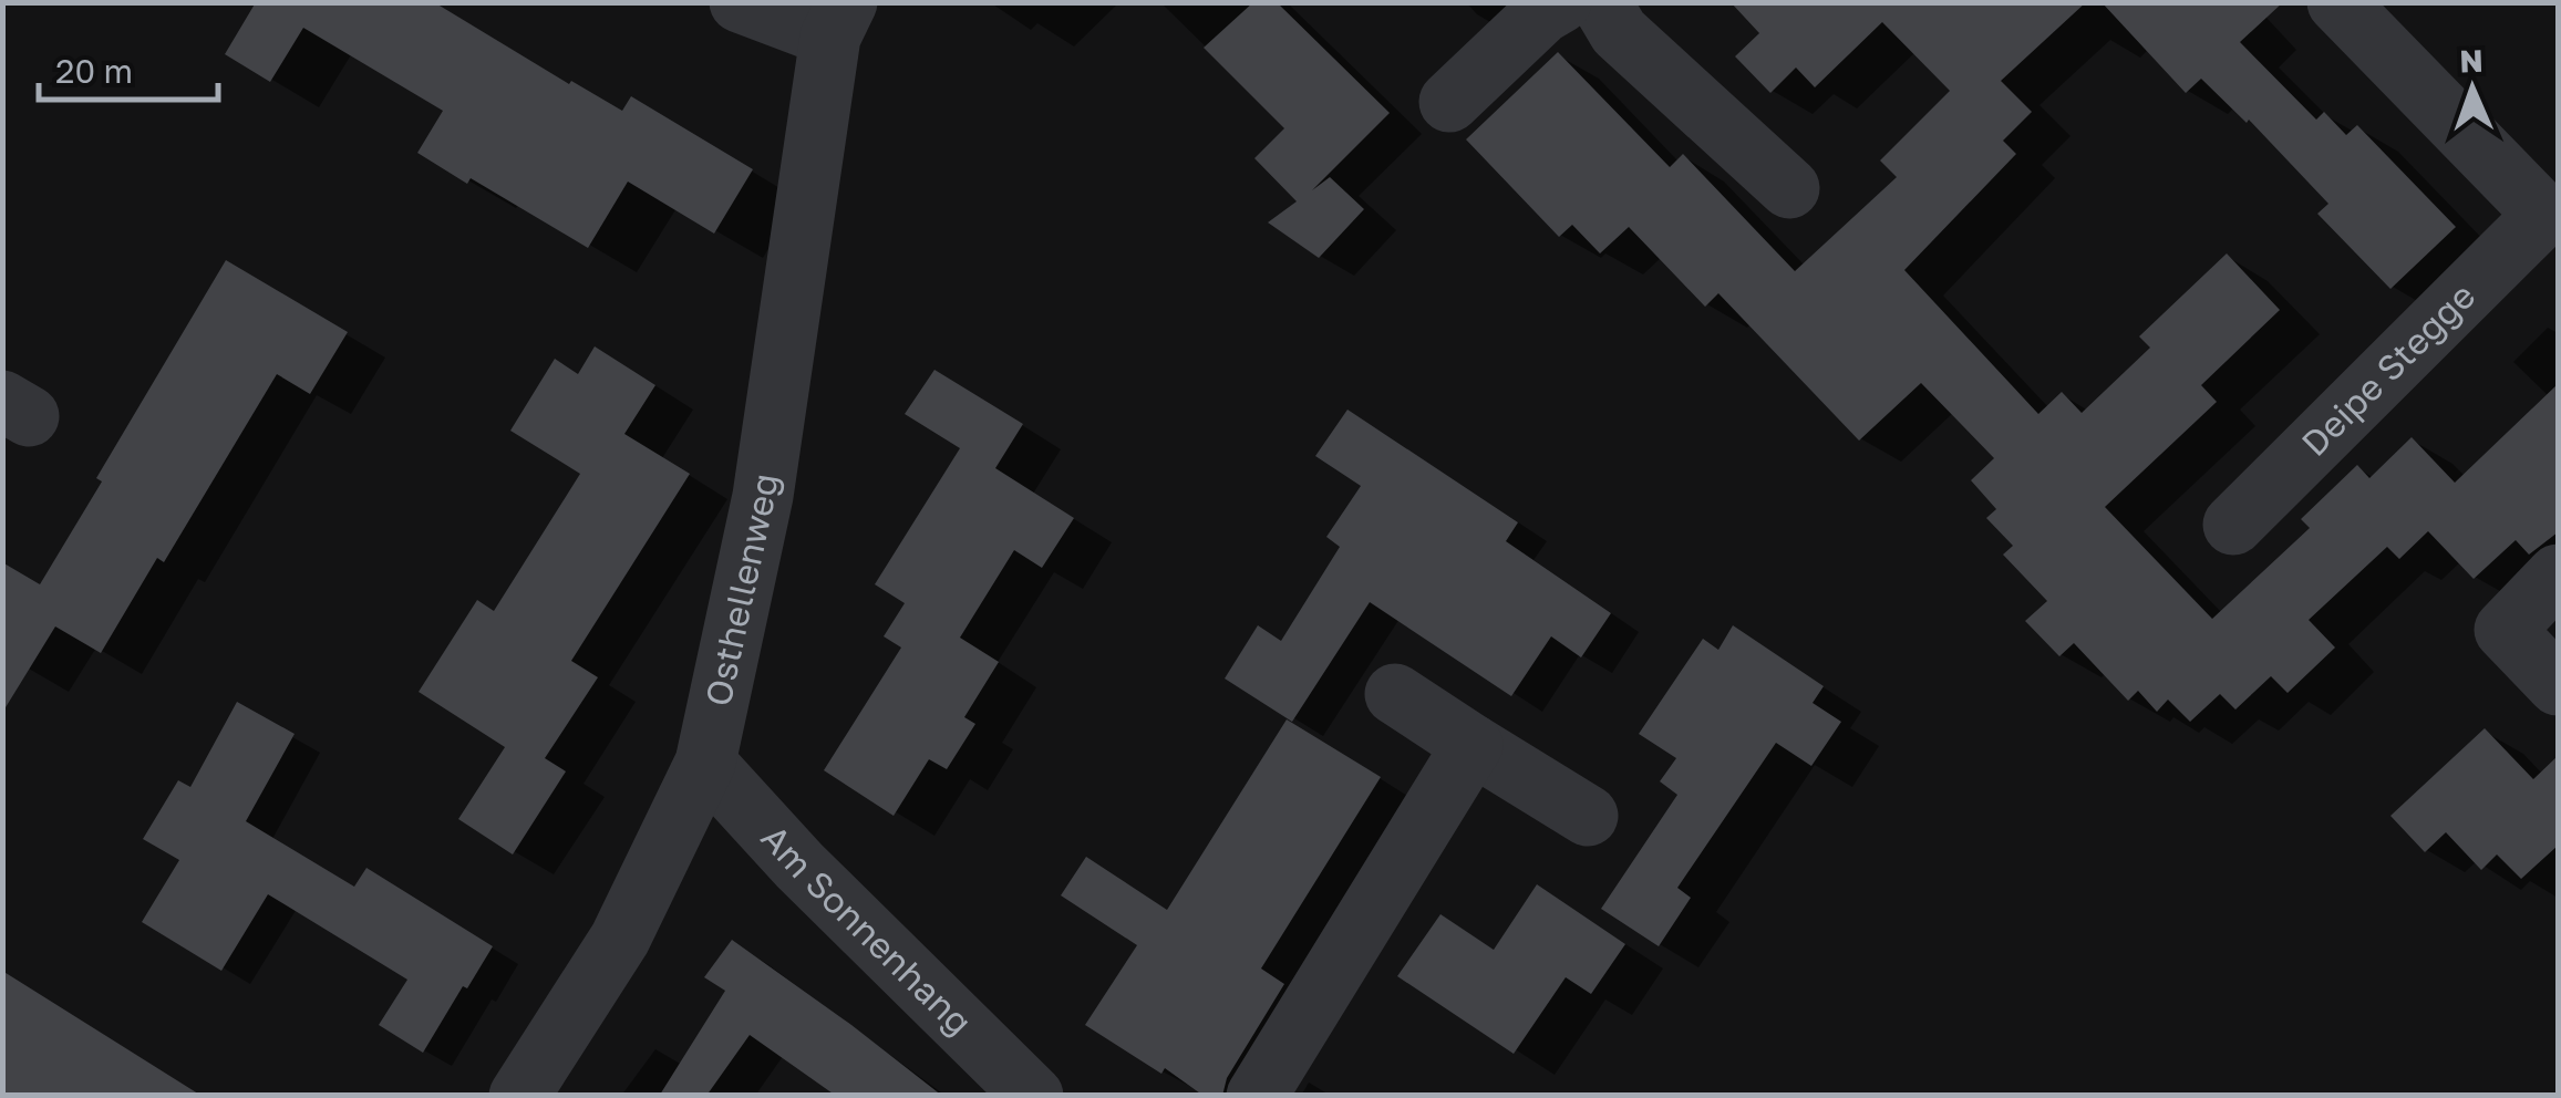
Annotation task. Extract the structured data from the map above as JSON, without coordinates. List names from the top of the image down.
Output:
{
  "streets": {
    "street": ["Deipe Stegge", "Osthellenweg", "Am Sonnenhang"]
  },
  "crossings": [
    ["Osthellenweg", "Am Sonnenhang"]
  ],
  "scale_bar": "20 m",
  "north": "top"
}
